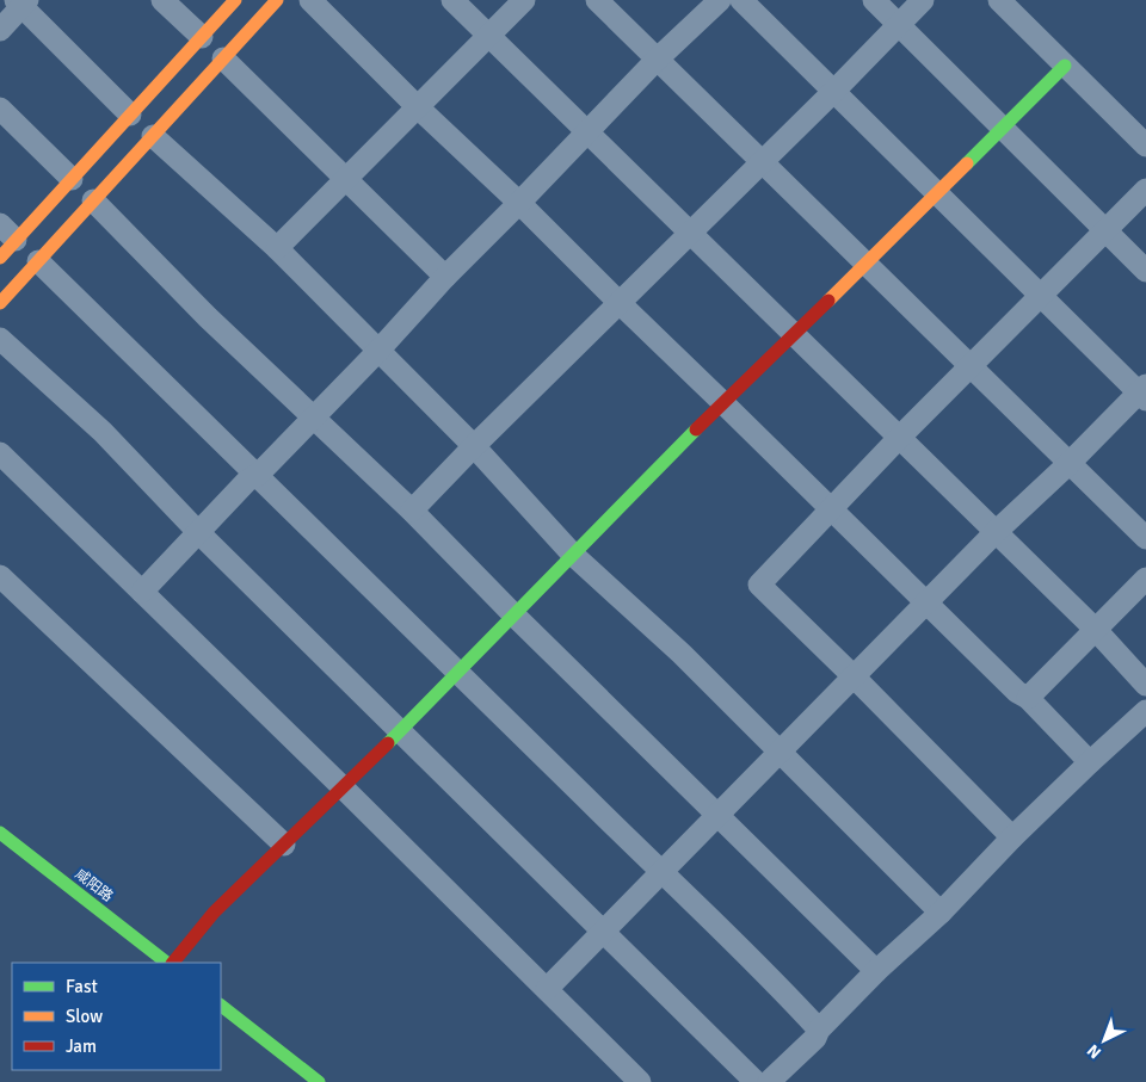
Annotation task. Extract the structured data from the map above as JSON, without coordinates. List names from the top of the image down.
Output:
{
  "streets": {
    "street": ["咸阳路"]
  },
  "legend": ["Fast", "Slow", "Jam"],
  "north": "bottom left"
}
